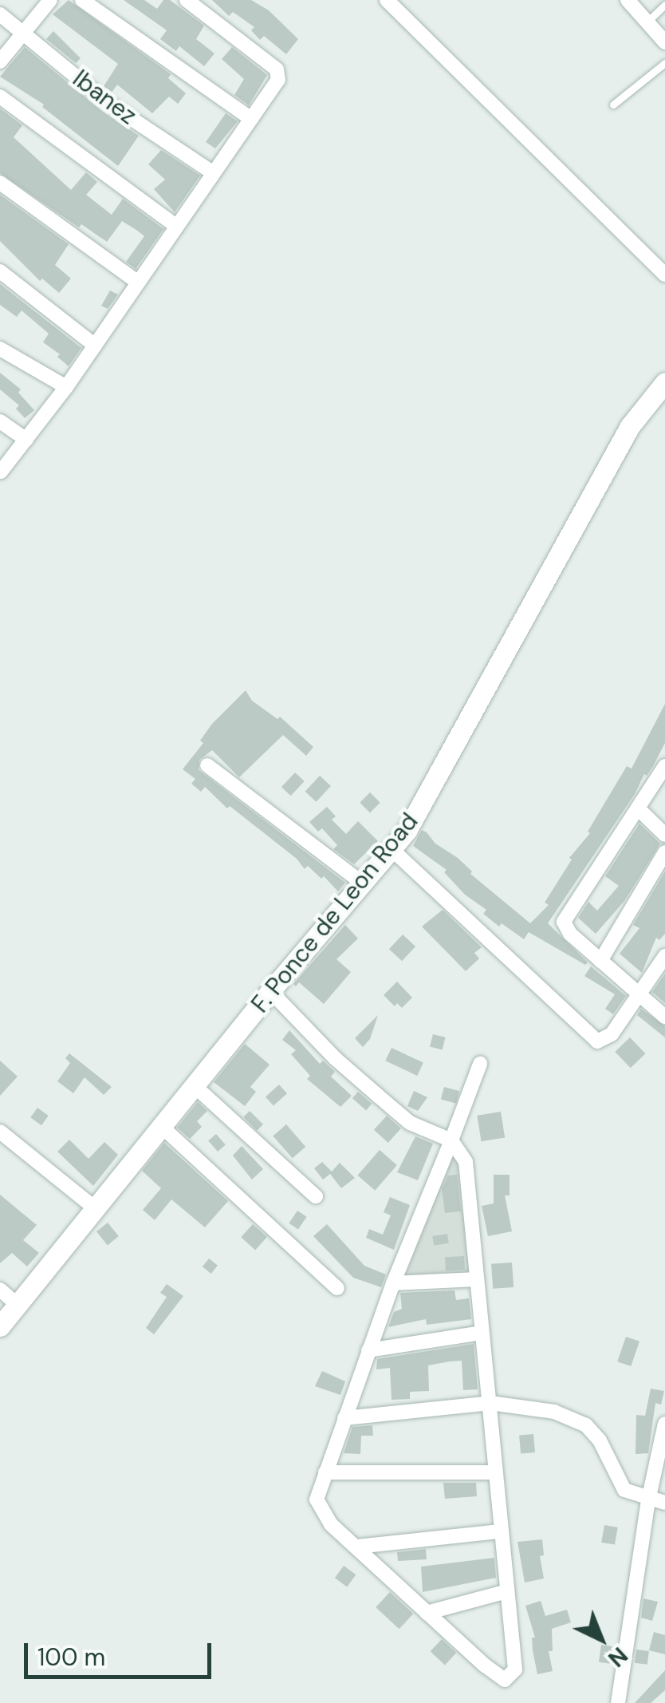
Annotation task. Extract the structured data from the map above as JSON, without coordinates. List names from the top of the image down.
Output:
{
  "streets": {
    "street": ["Ibanez", "F. Ponce de Leon Road"]
  },
  "scale_bar": "100 m",
  "north": "bottom right"
}
